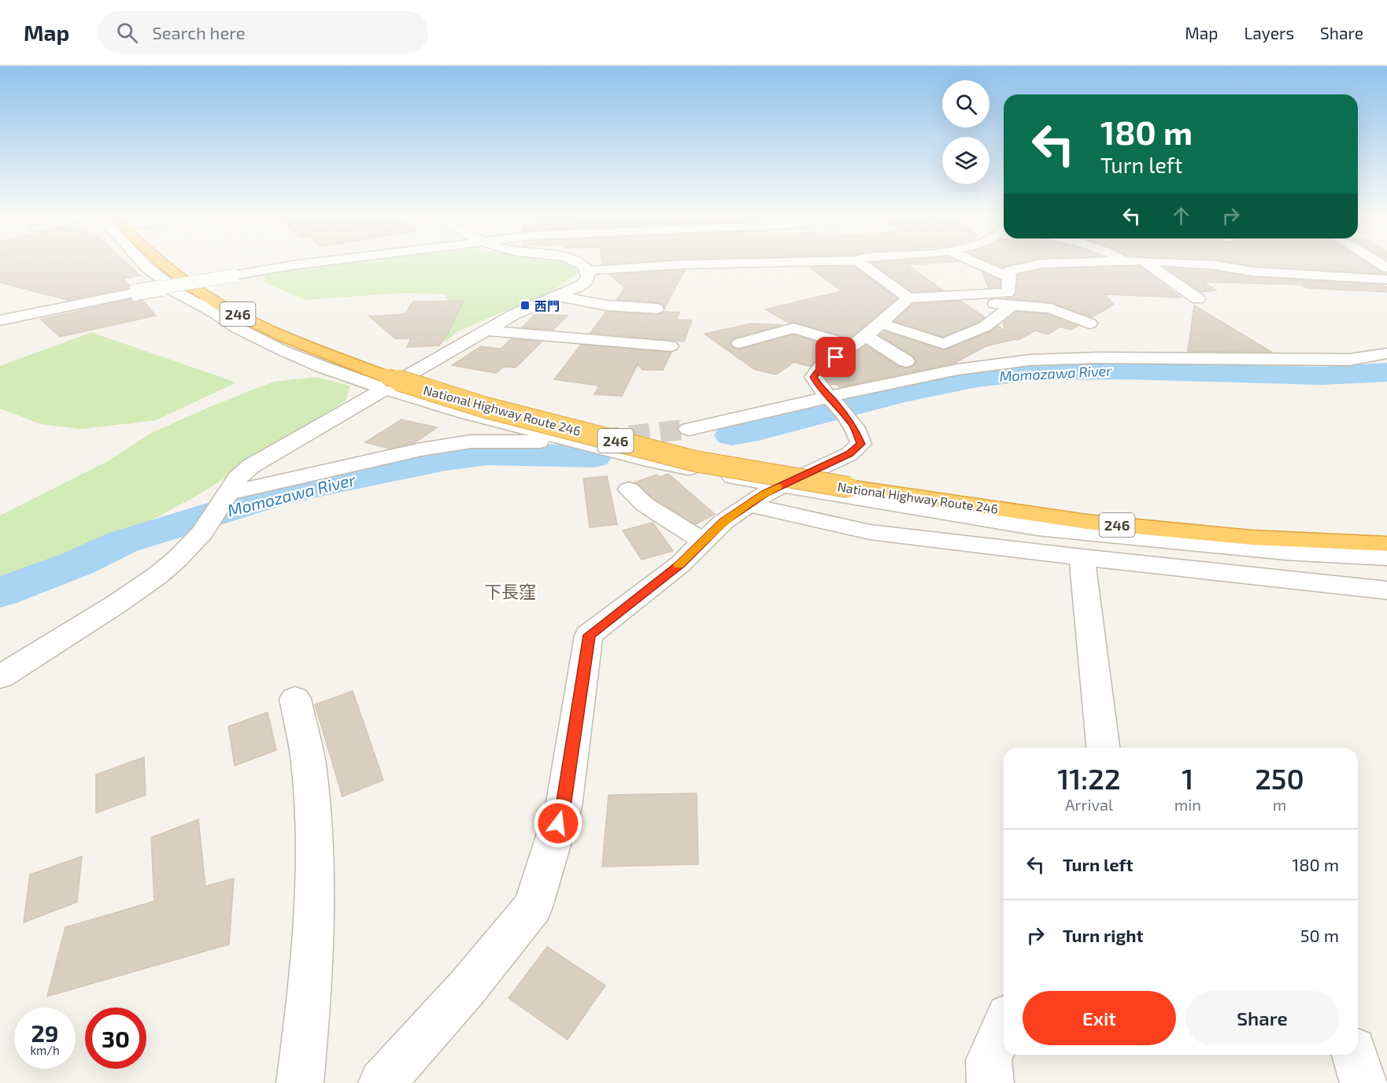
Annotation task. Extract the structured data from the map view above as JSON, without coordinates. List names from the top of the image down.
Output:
{
  "streets": {
    "highway": ["246", "National Highway Route 246"]
  },
  "districts": ["下長窪"],
  "water": ["Momozawa River"],
  "places": {
    "transit": ["西門"]
  },
  "page": {
    "header": "Map",
    "search": "Search here",
    "nav": ["Map", "Layers", "Share"],
    "turn": ["180 m", "Turn left"],
    "eta": [
      "11:22",
      "Arrival",
      "1",
      "min",
      "250",
      "m"
    ],
    "list": [
      {
        "name": "Turn left",
        "value": "180 m"
      },
      {
        "name": "Turn right",
        "value": "50 m"
      }
    ],
    "buttons": ["Exit", "Share"],
    "speed": "29 km/h",
    "limit": "30"
  }
}
